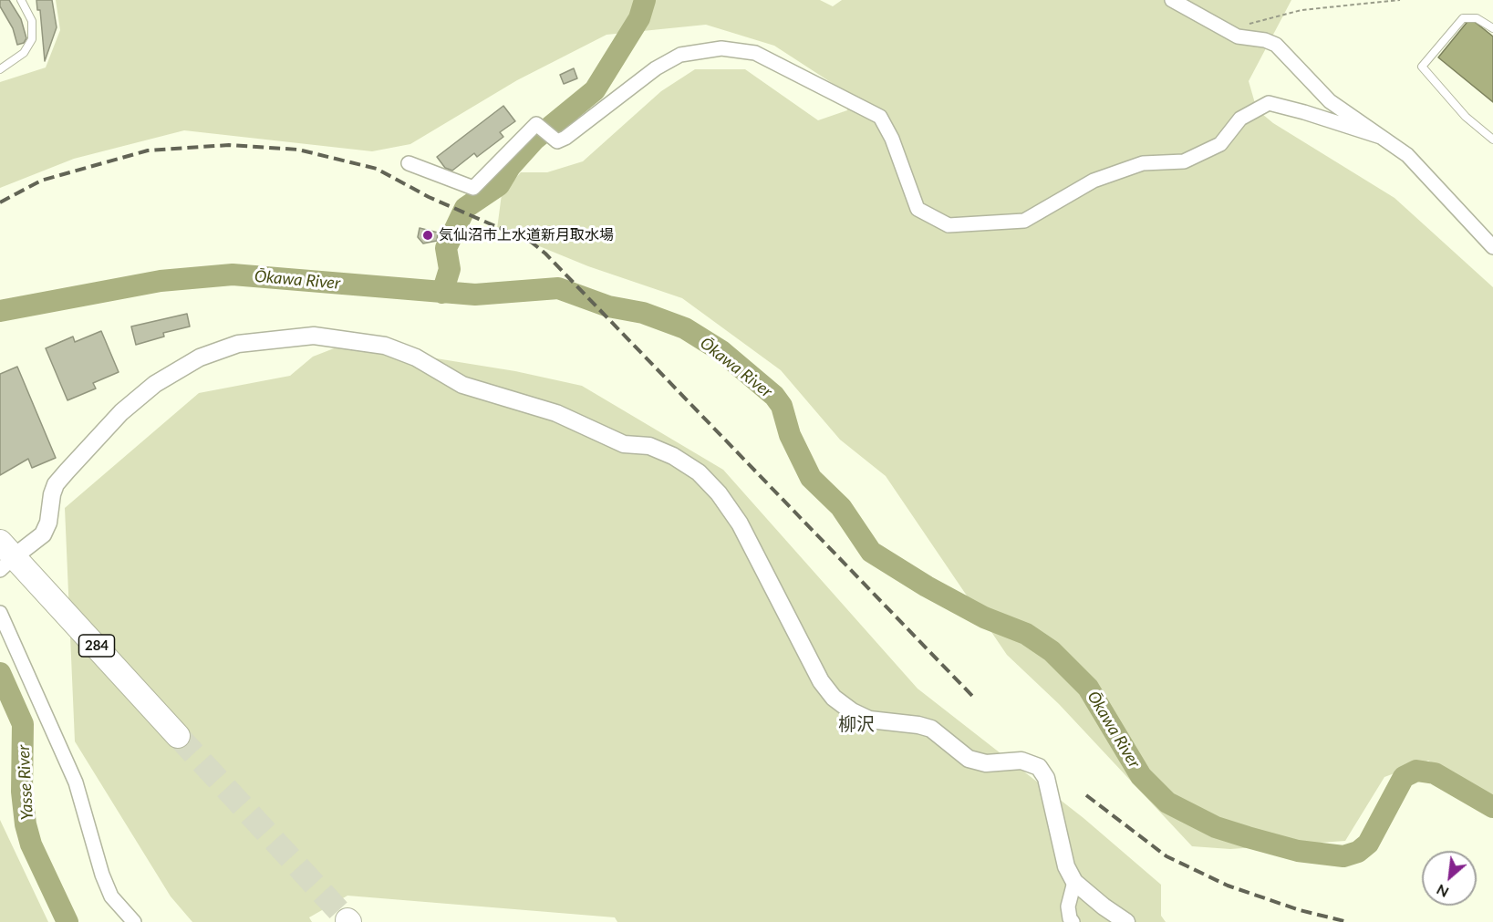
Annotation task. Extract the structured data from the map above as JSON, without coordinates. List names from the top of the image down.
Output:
{
  "streets": {
    "highway": ["284"]
  },
  "districts": ["柳沢"],
  "water": ["Ōkawa River", "Yasse River"],
  "places": ["気仙沼市上水道新月取水場"],
  "north": "bottom left"
}
